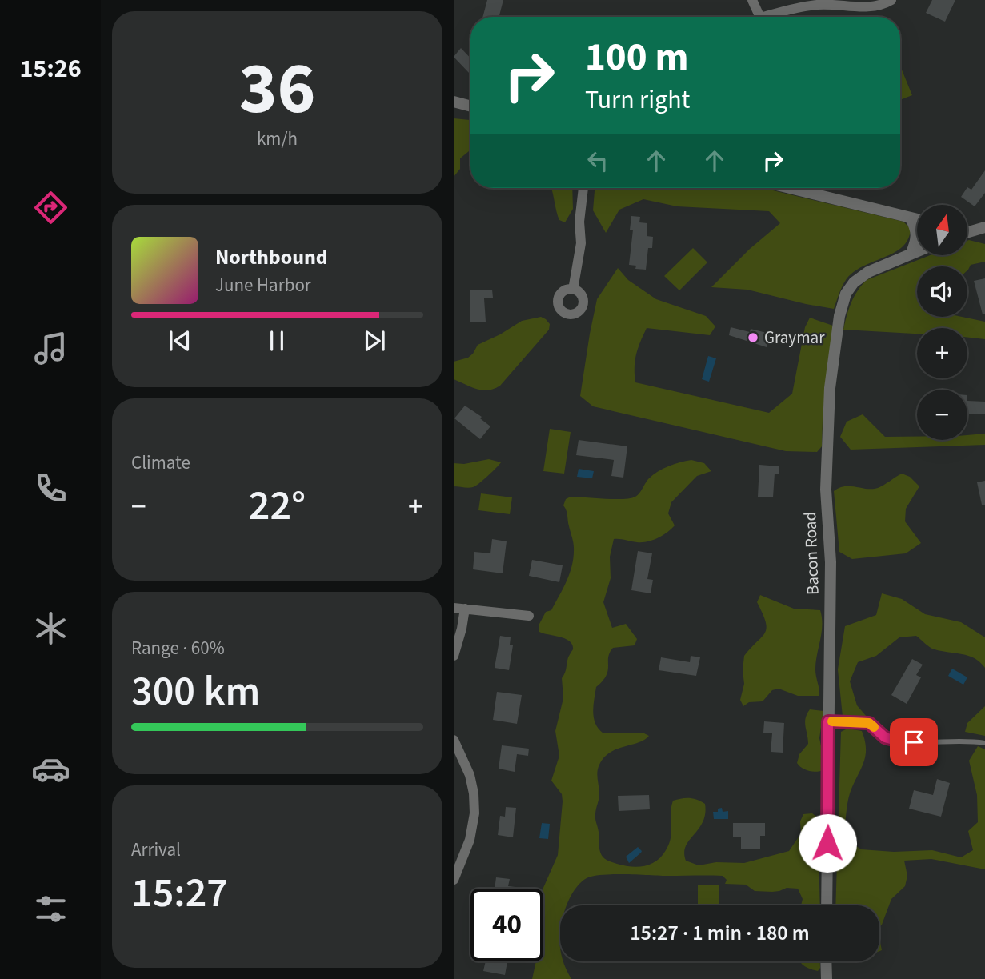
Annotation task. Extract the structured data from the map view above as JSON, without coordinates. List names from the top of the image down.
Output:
{
  "streets": {
    "street": ["Bacon Road"]
  },
  "places": ["Graymar"],
  "north": "top",
  "page": {
    "tabs": "15:26",
    "tile": [
      ["36", "km/h"],
      "Climate",
      ["Range · 60%", "300 km"],
      ["Arrival", "15:27"]
    ],
    "turn": ["100 m", "Turn right"],
    "map_buttons": ["+", "−"],
    "song": ["Northbound", "June Harbor"],
    "heat": ["−", "22°", "+"],
    "limit": "40",
    "trip": "15:27 · 1 min · 180 m"
  }
}
